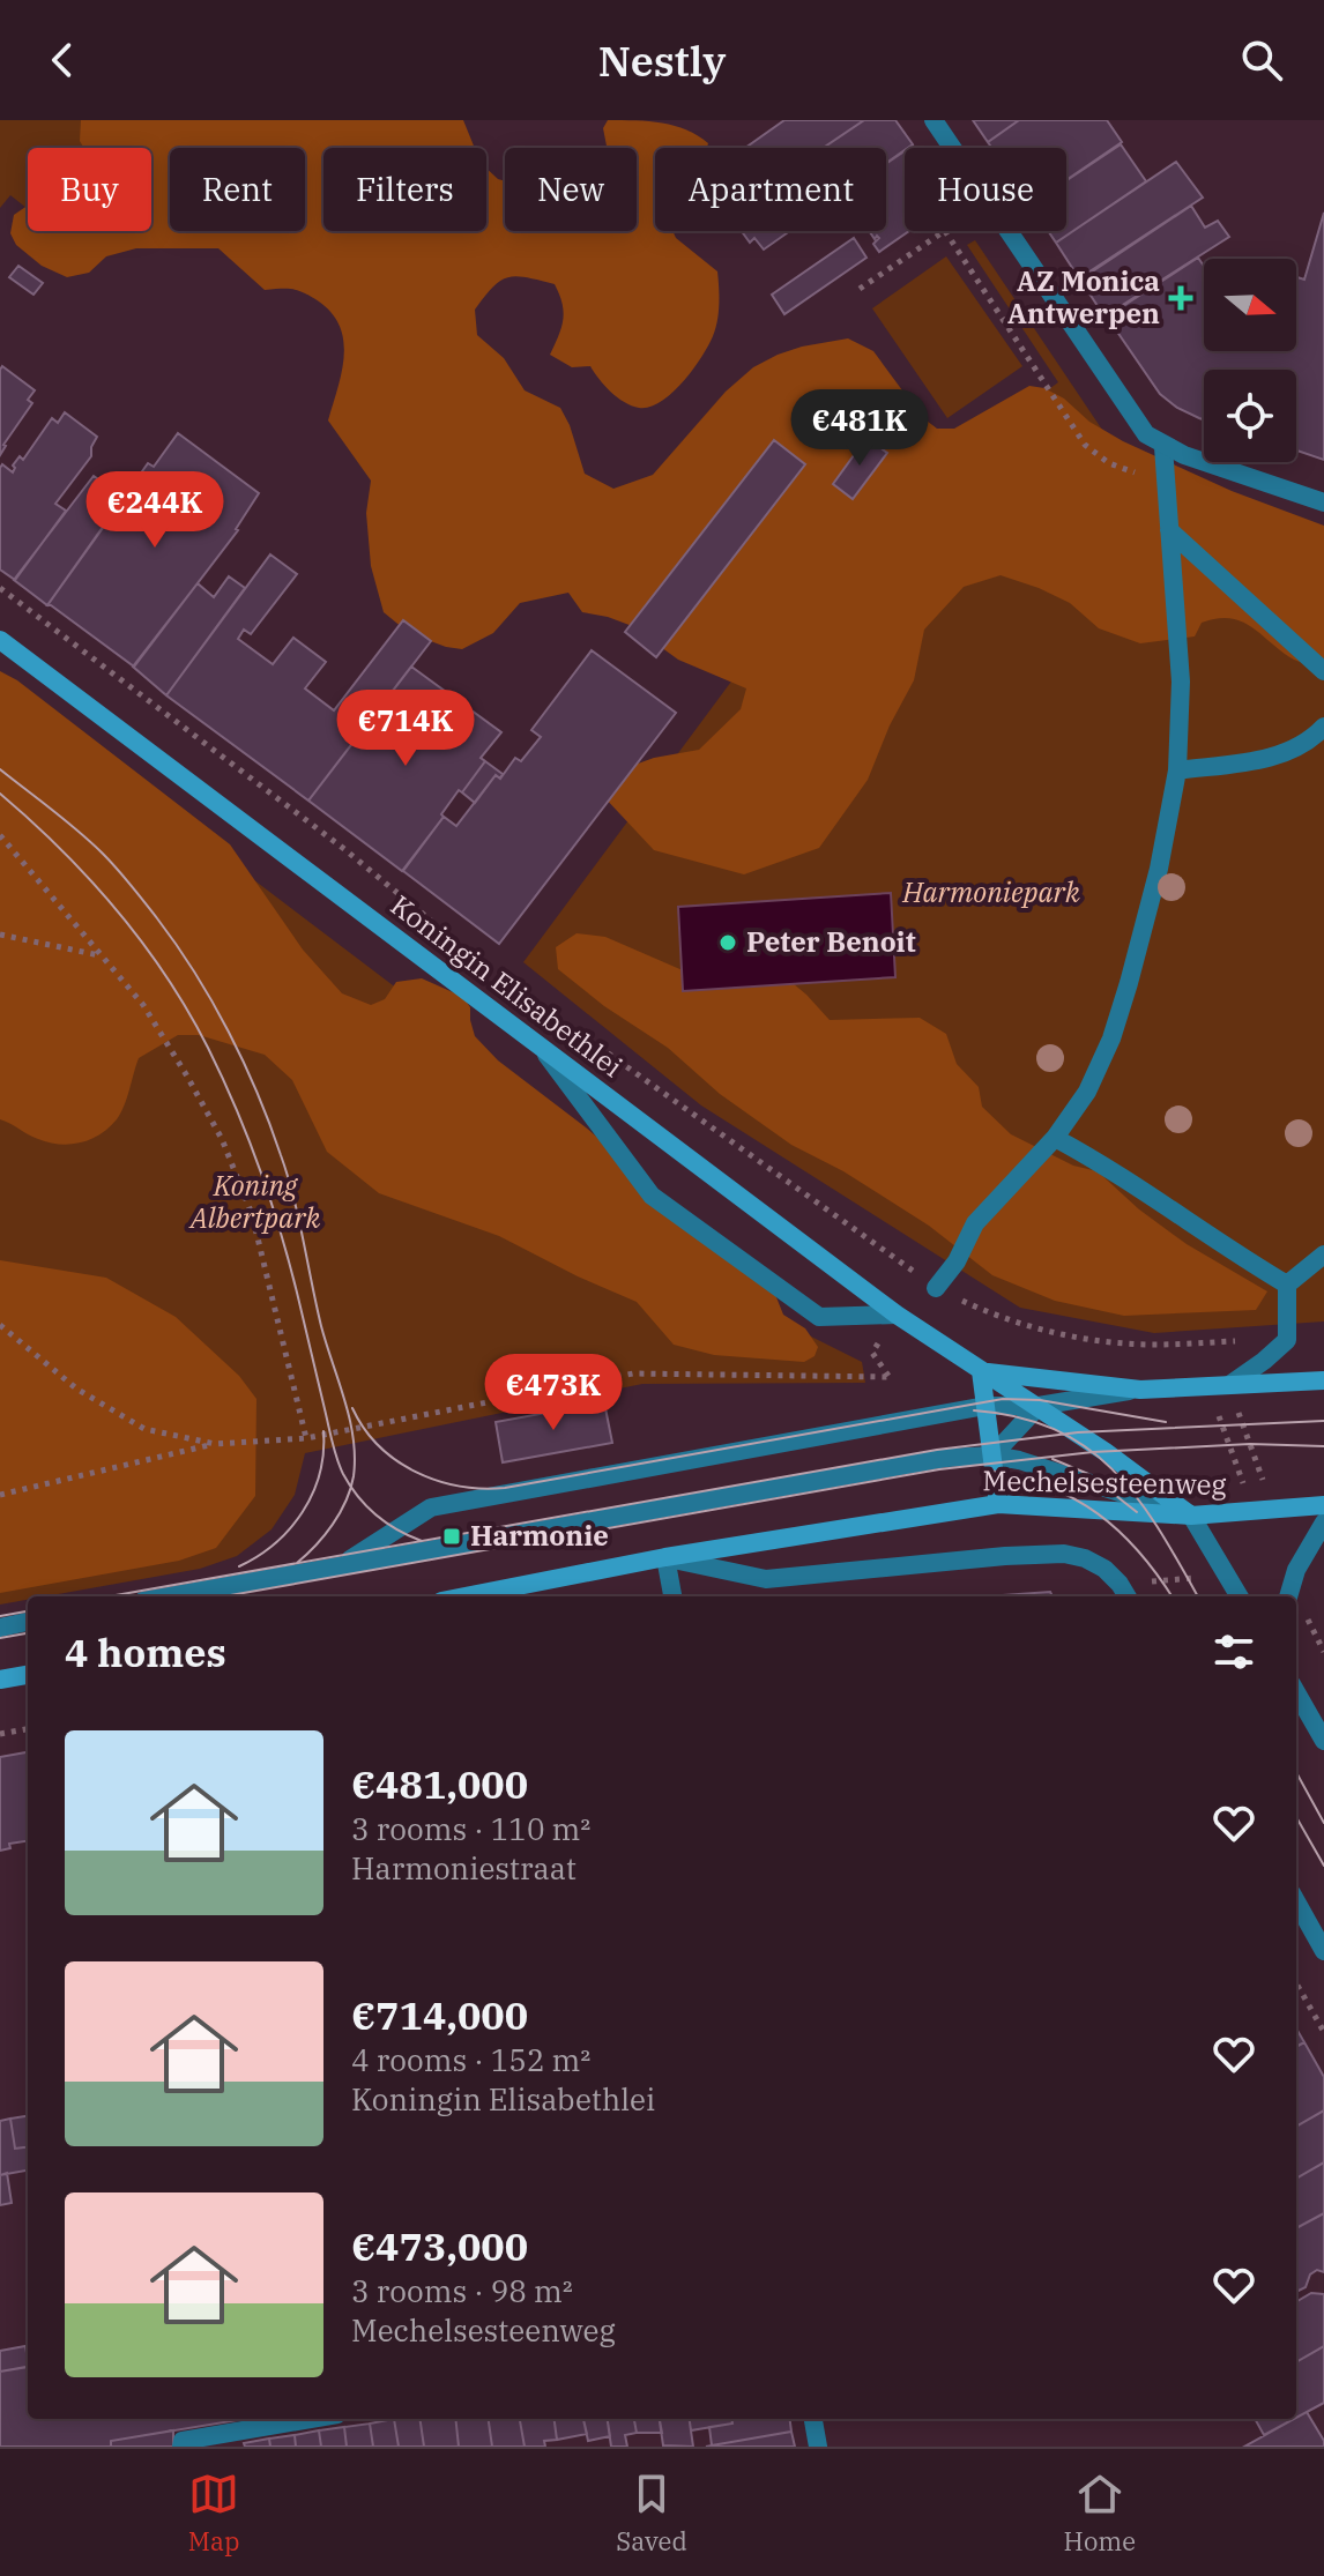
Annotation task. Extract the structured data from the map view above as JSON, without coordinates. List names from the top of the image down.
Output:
{
  "streets": {
    "main road": ["Koningin Elisabethlei", "Mechelsesteenweg"]
  },
  "crossings": [
    ["Koningin Elisabethlei", "Mechelsesteenweg"]
  ],
  "parks": ["Harmoniepark", "Koning Albertpark"],
  "places": {
    "health": ["AZ Monica Antwerpen"],
    "other": ["Peter Benoit"],
    "transit": ["Harmonie"]
  },
  "north": "right",
  "page": {
    "header": "Nestly",
    "chip": [
      "Buy",
      "Rent",
      "Filters",
      "New",
      "Apartment",
      "House"
    ],
    "price": [
      "€481K",
      "€244K",
      "€714K",
      "€473K"
    ],
    "heading": "4 homes",
    "list": [
      {
        "name": "€481,000",
        "note": "3 rooms · 110 m² · Harmoniestraat"
      },
      {
        "name": "€714,000",
        "note": "4 rooms · 152 m² · Koningin Elisabethlei"
      },
      {
        "name": "€473,000",
        "note": "3 rooms · 98 m² · Mechelsesteenweg"
      }
    ],
    "tabs": ["Map", "Saved", "Home"]
  }
}
